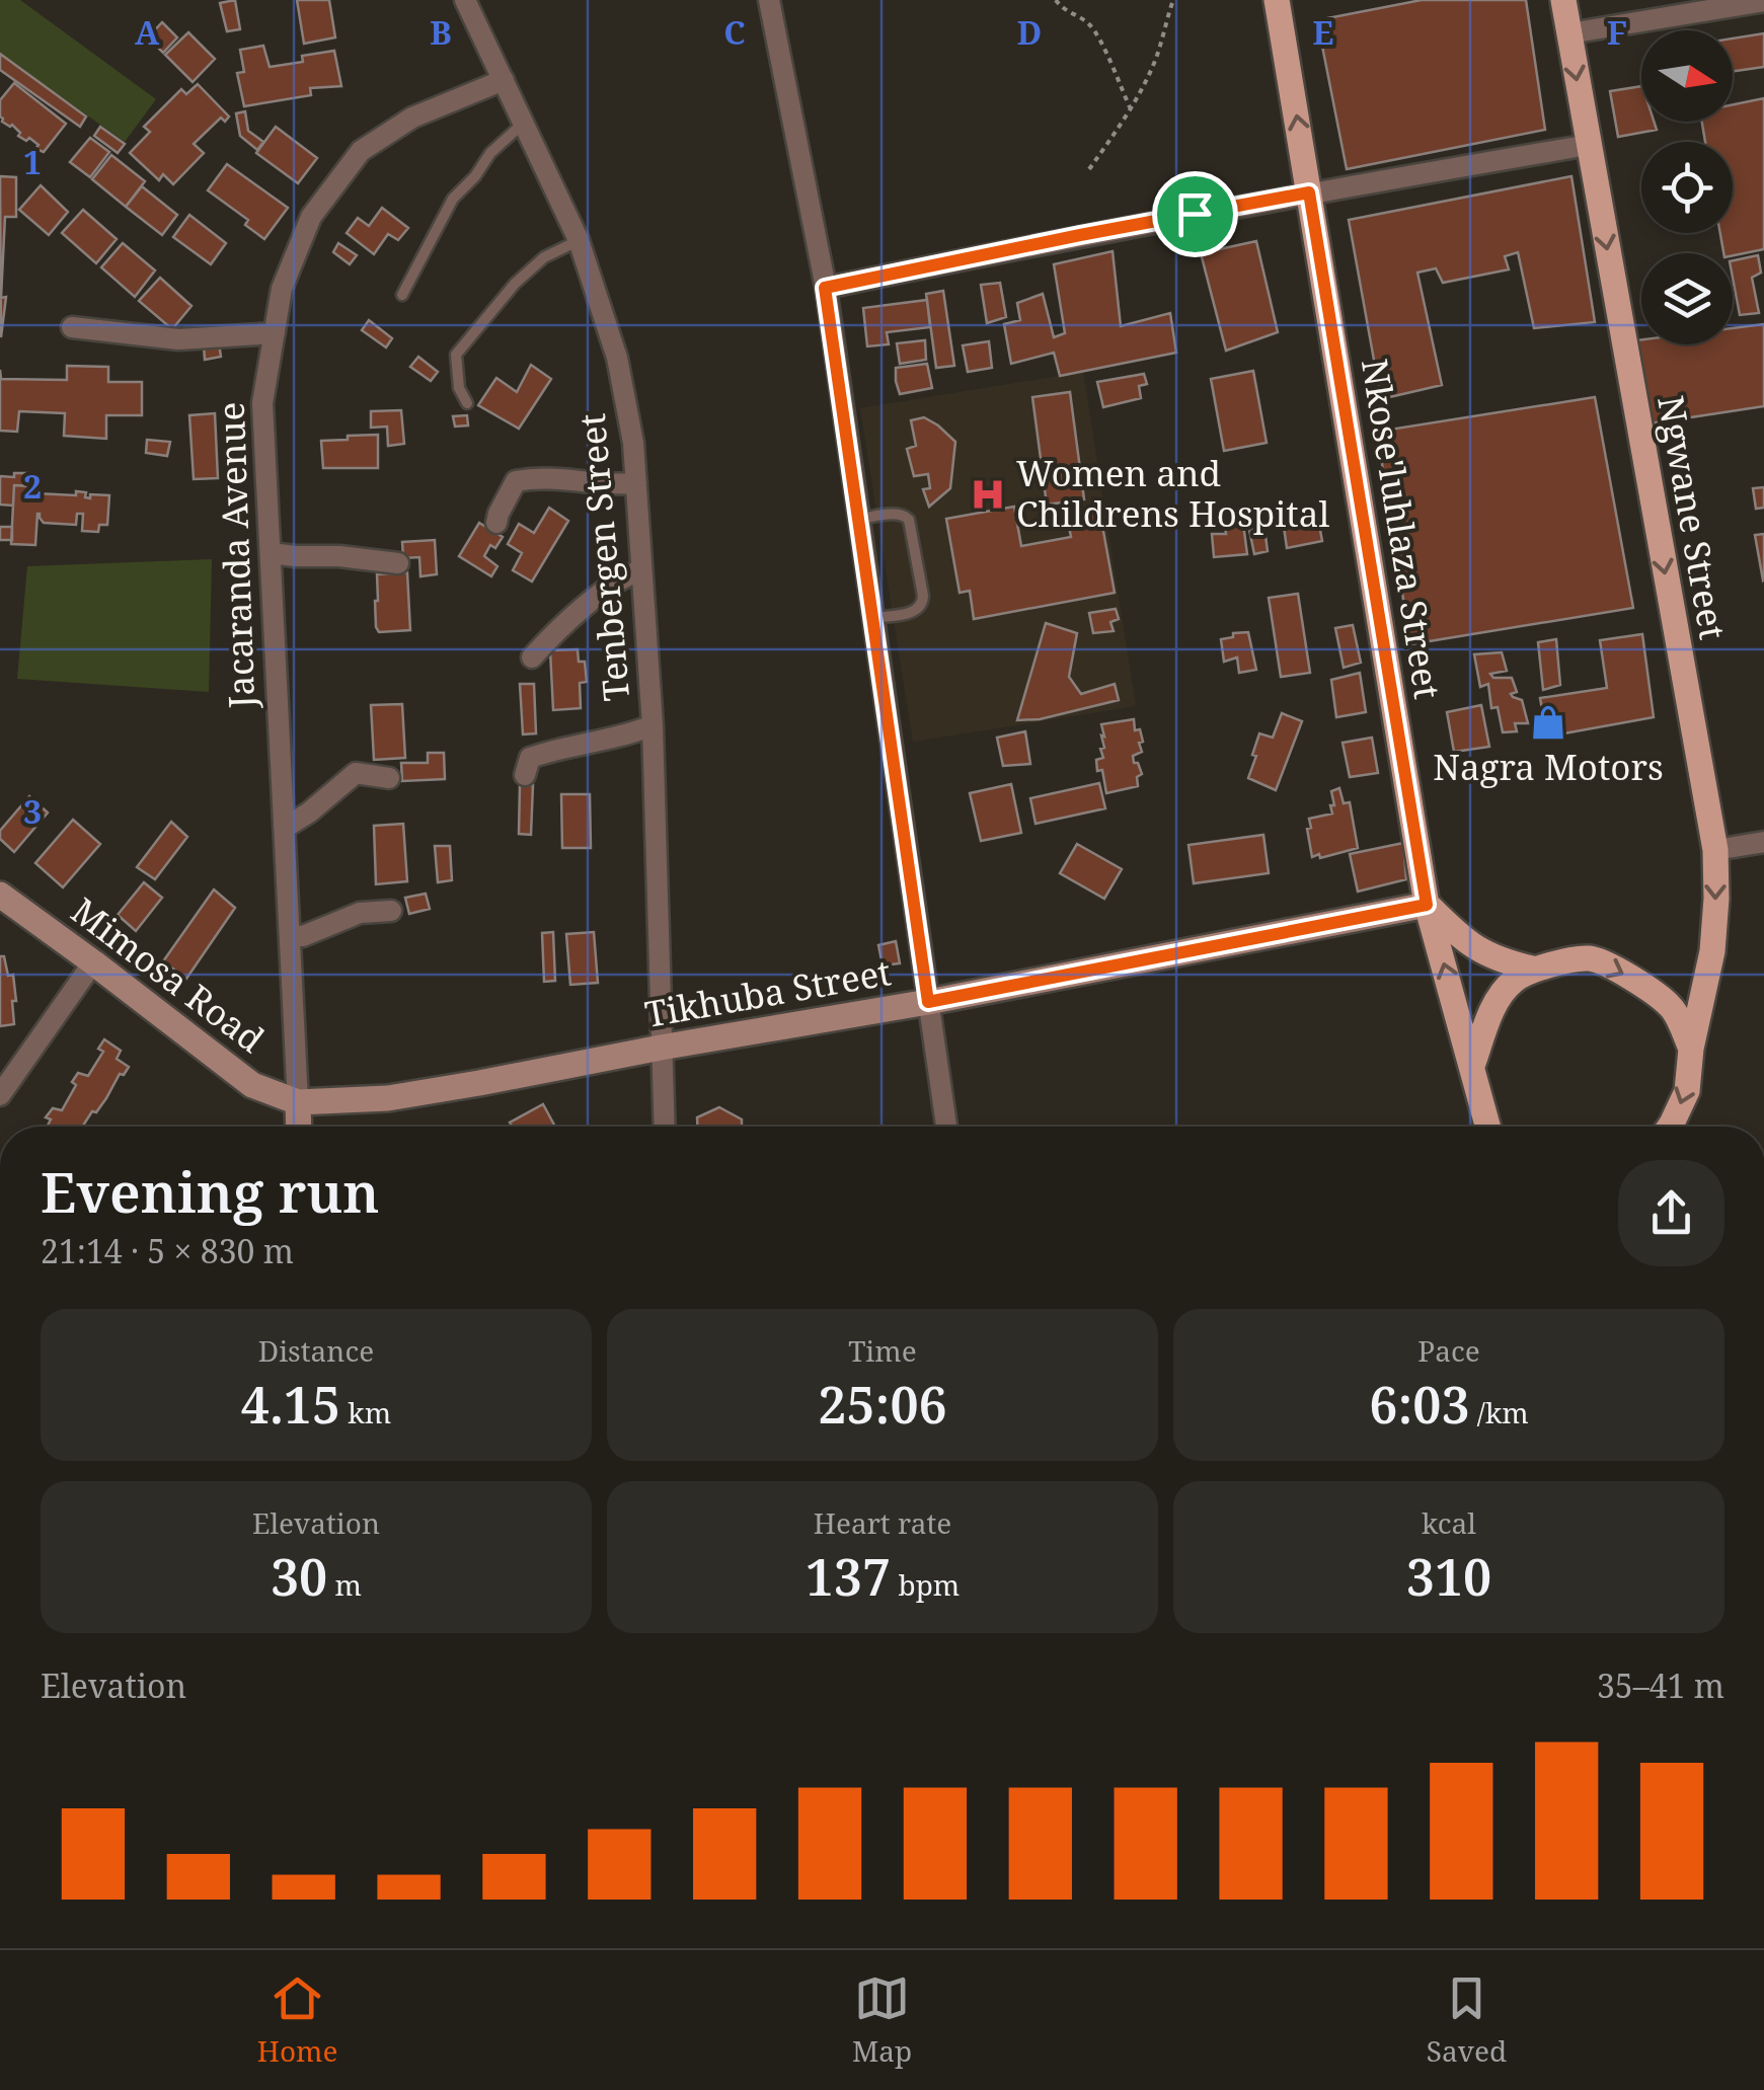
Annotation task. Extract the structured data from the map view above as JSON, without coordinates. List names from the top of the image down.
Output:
{
  "streets": {
    "main road": ["Ngwane Street", "Nkose'luhlaza Street"],
    "street": [
      "Jacaranda Avenue",
      "Tenbergen Street",
      "Mimosa Road",
      "Tikhuba Street"
    ]
  },
  "crossings": [
    ["Nkose'luhlaza Street", "Tikhuba Street"],
    ["Jacaranda Avenue", "Tenbergen Street"],
    ["Jacaranda Avenue", "Mimosa Road"],
    ["Jacaranda Avenue", "Tikhuba Street"],
    ["Tenbergen Street", "Tikhuba Street"],
    ["Mimosa Road", "Tikhuba Street"]
  ],
  "one_way": ["Ngwane Street"],
  "places": {
    "hospital": ["Women and Childrens Hospital"],
    "shop": ["Nagra Motors"]
  },
  "north": "right",
  "page": {
    "heading": ["Evening run", "21:14 · 5 × 830 m"],
    "stats": [
      ["Distance", "4.15 km"],
      ["Time", "25:06"],
      ["Pace", "6:03 /km"],
      ["Elevation", "30 m"],
      ["Heart rate", "137 bpm"],
      ["kcal", "310"]
    ],
    "chart": ["Elevation", "35–41 m"],
    "tabs": ["Home", "Map", "Saved"]
  },
  "grid": {
    "columns": [
      "A",
      "B",
      "C",
      "D",
      "E",
      "F"
    ],
    "rows": ["1", "2", "3"]
  }
}
